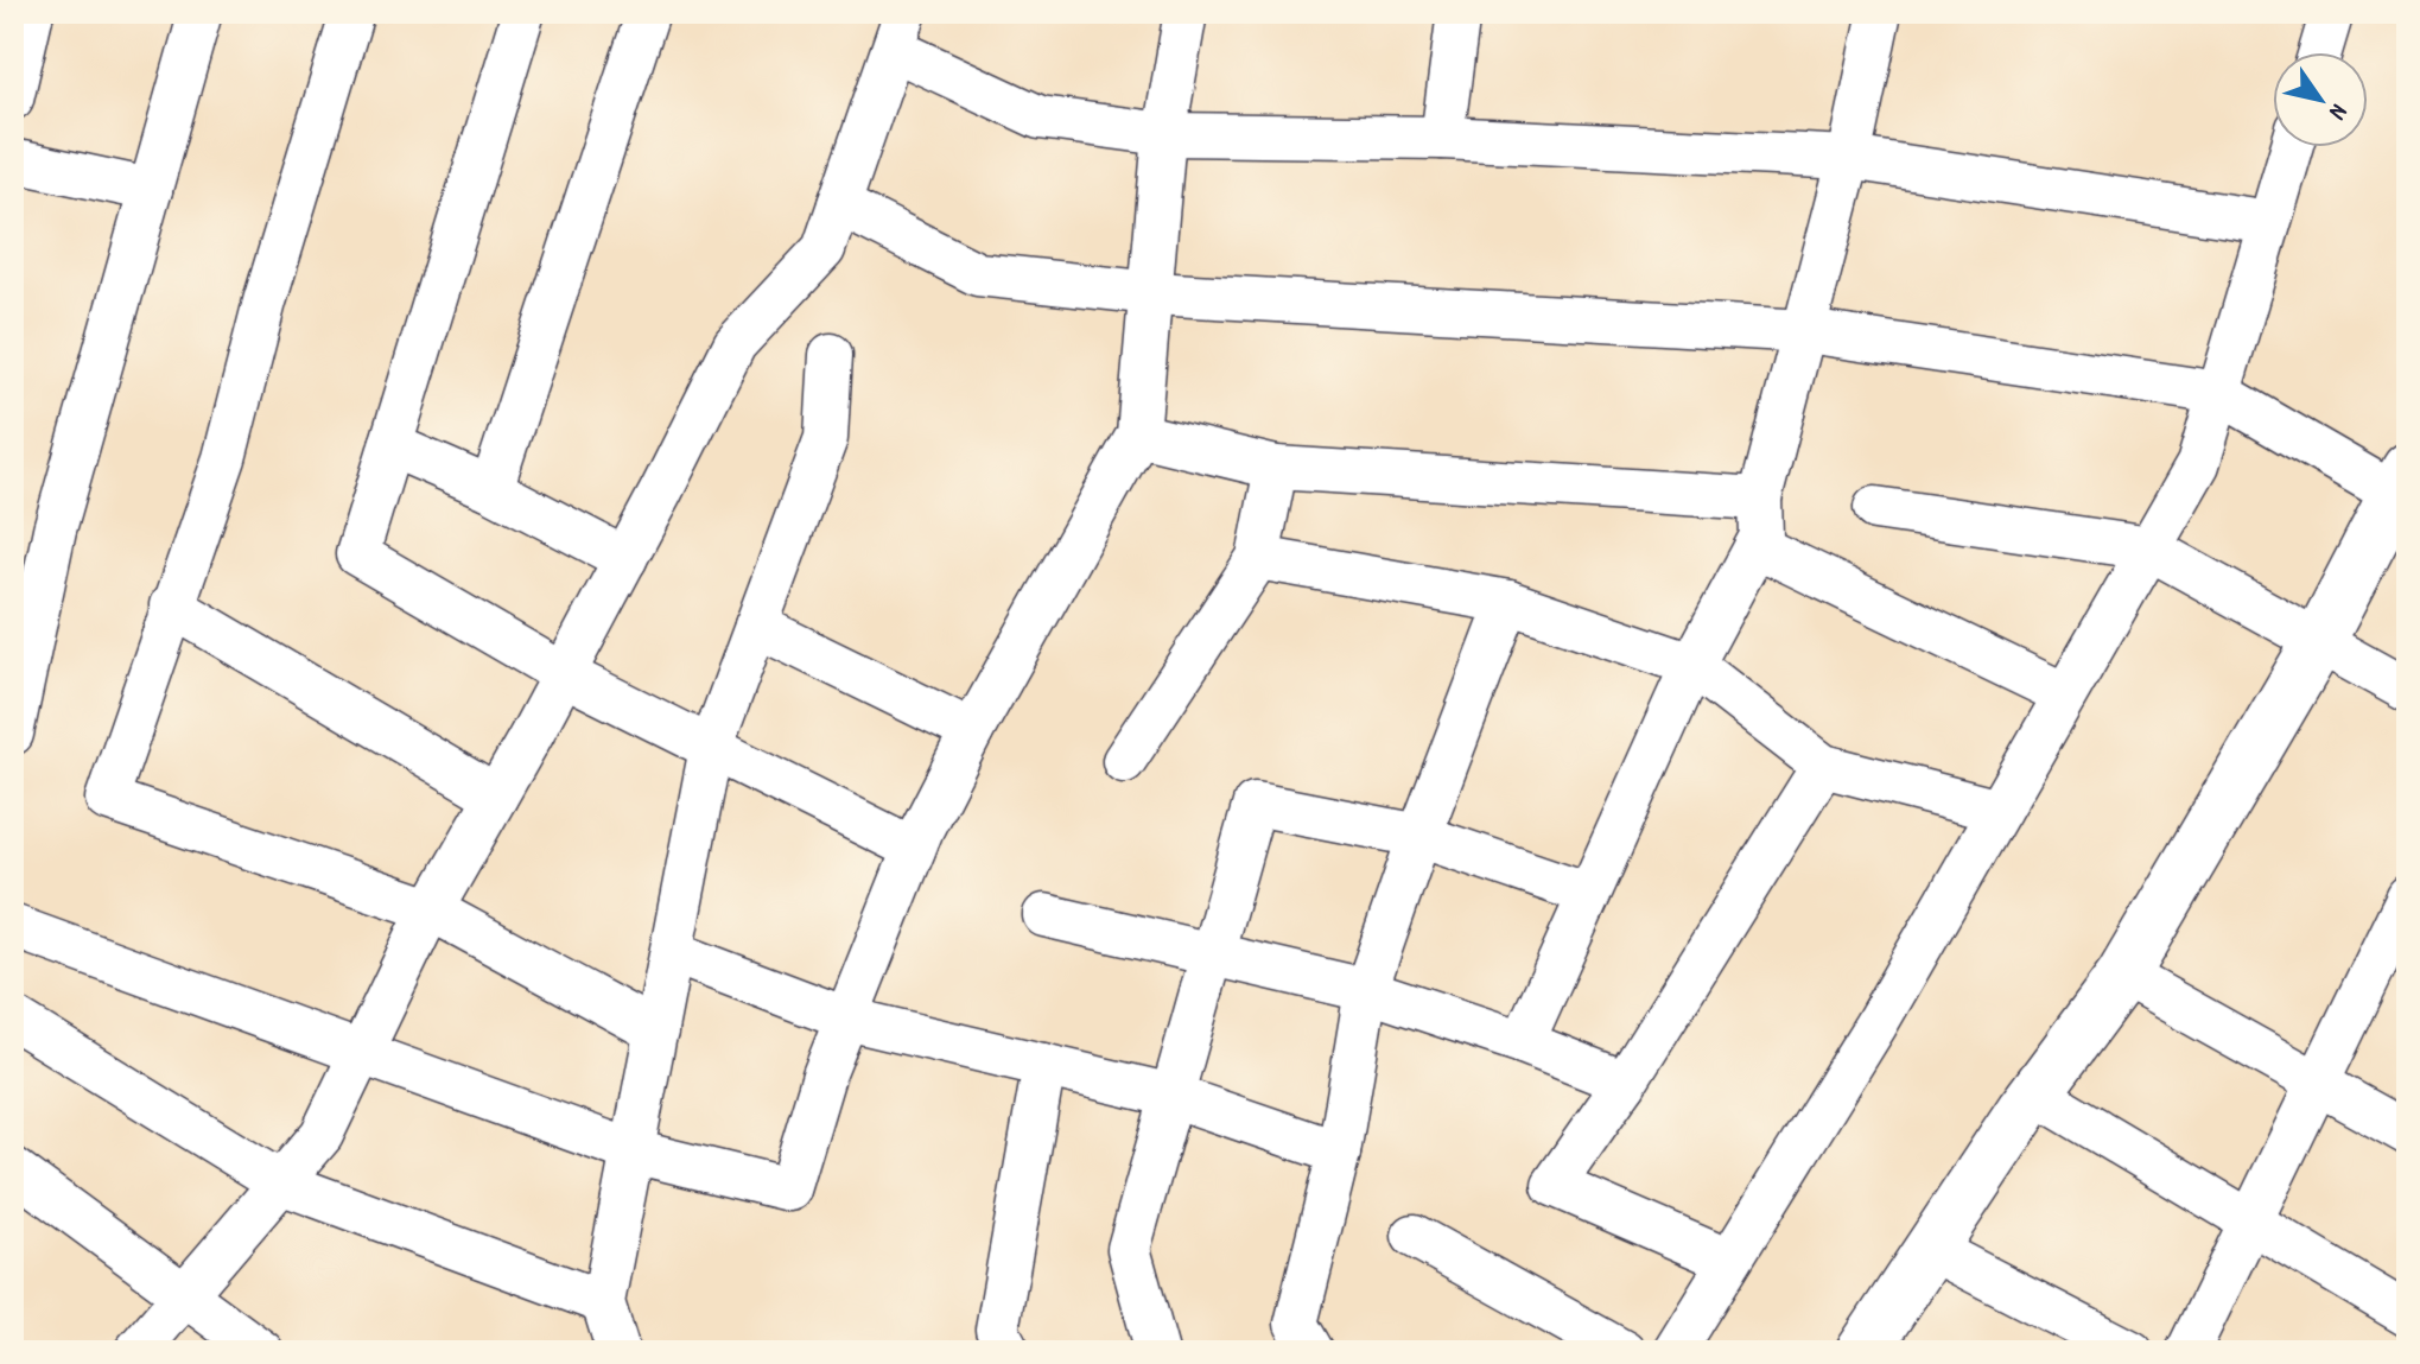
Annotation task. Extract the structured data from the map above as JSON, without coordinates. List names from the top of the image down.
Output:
{
  "north": "bottom right"
}
